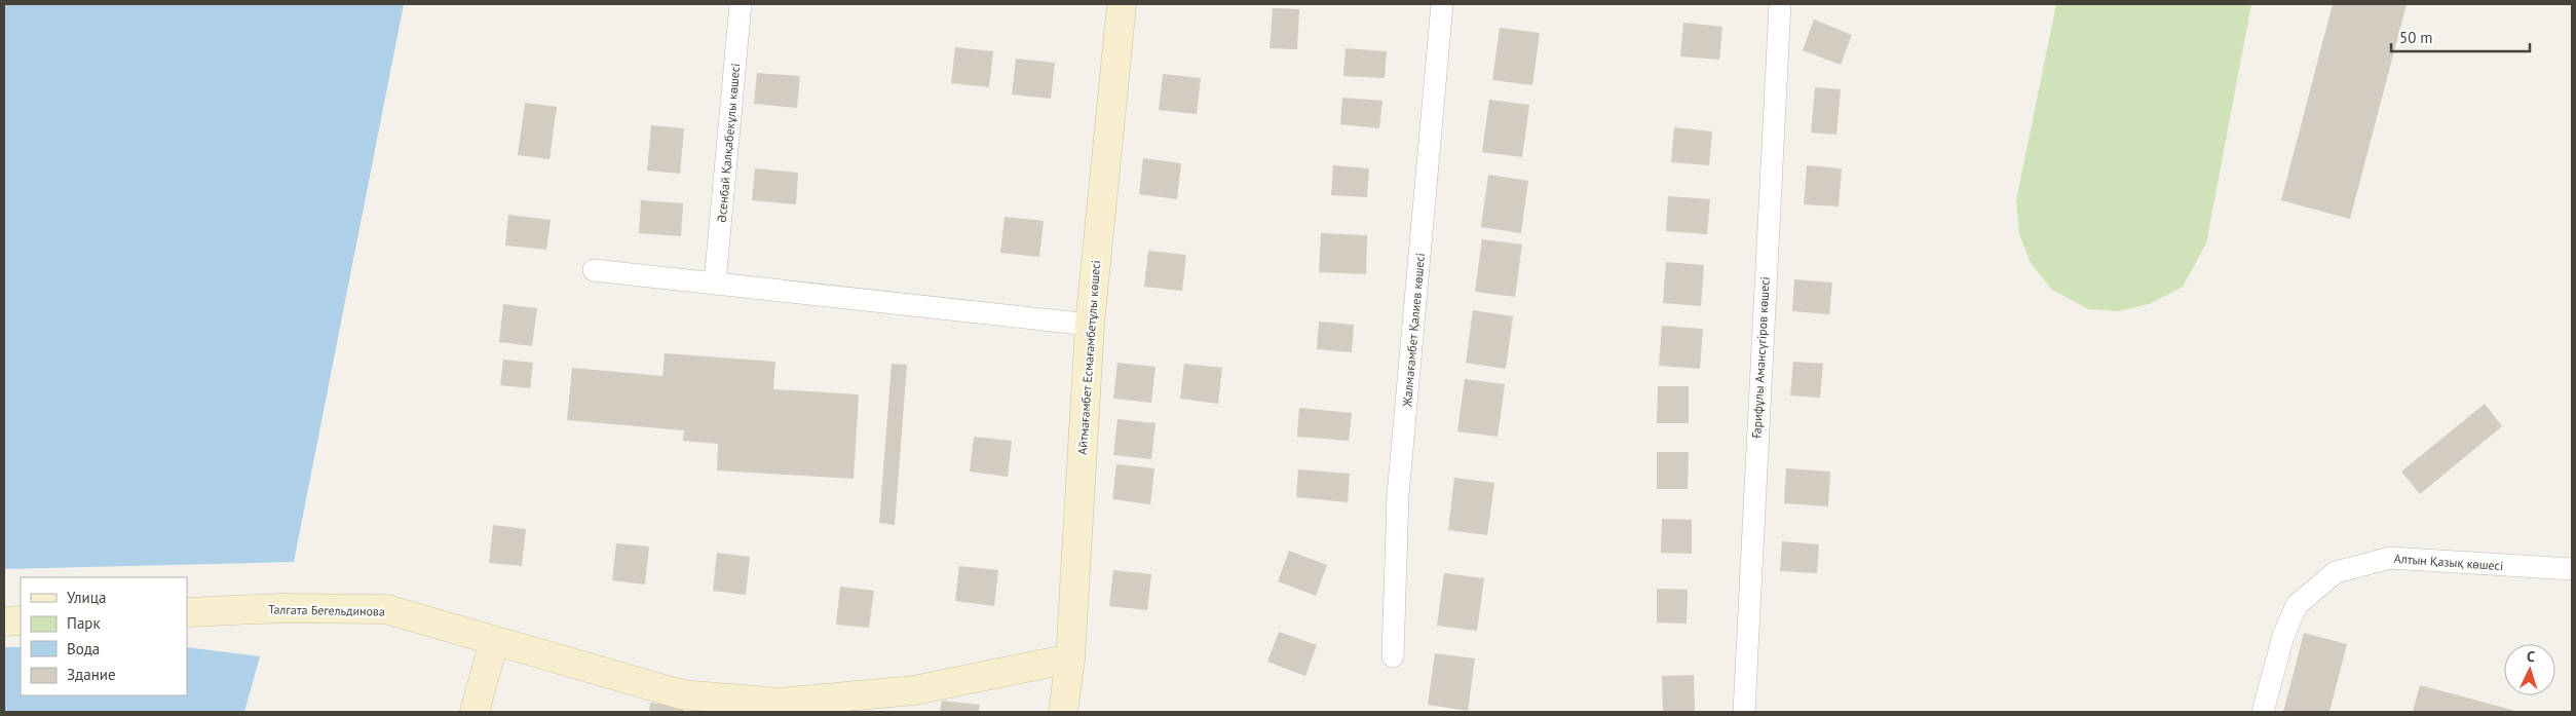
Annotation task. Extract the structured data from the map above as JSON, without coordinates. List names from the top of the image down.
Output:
{
  "streets": {
    "street": [
      "Әсенбай Қалқабекұлы көшесі",
      "Жалмағамбет Қалиев көшесі",
      "Айтмағамбет Есмағамбетұлы көшесі",
      "Ғарифұлы Амансүгіров көшесі",
      "Алтын Қазық көшесі",
      "Талгата Бегельдинова"
    ]
  },
  "crossings": [
    ["Айтмағамбет Есмағамбетұлы көшесі", "Талгата Бегельдинова"]
  ],
  "legend": [
    "Улица",
    "Парк",
    "Вода",
    "Здание"
  ],
  "scale_bar": "50 m",
  "north": "top"
}
